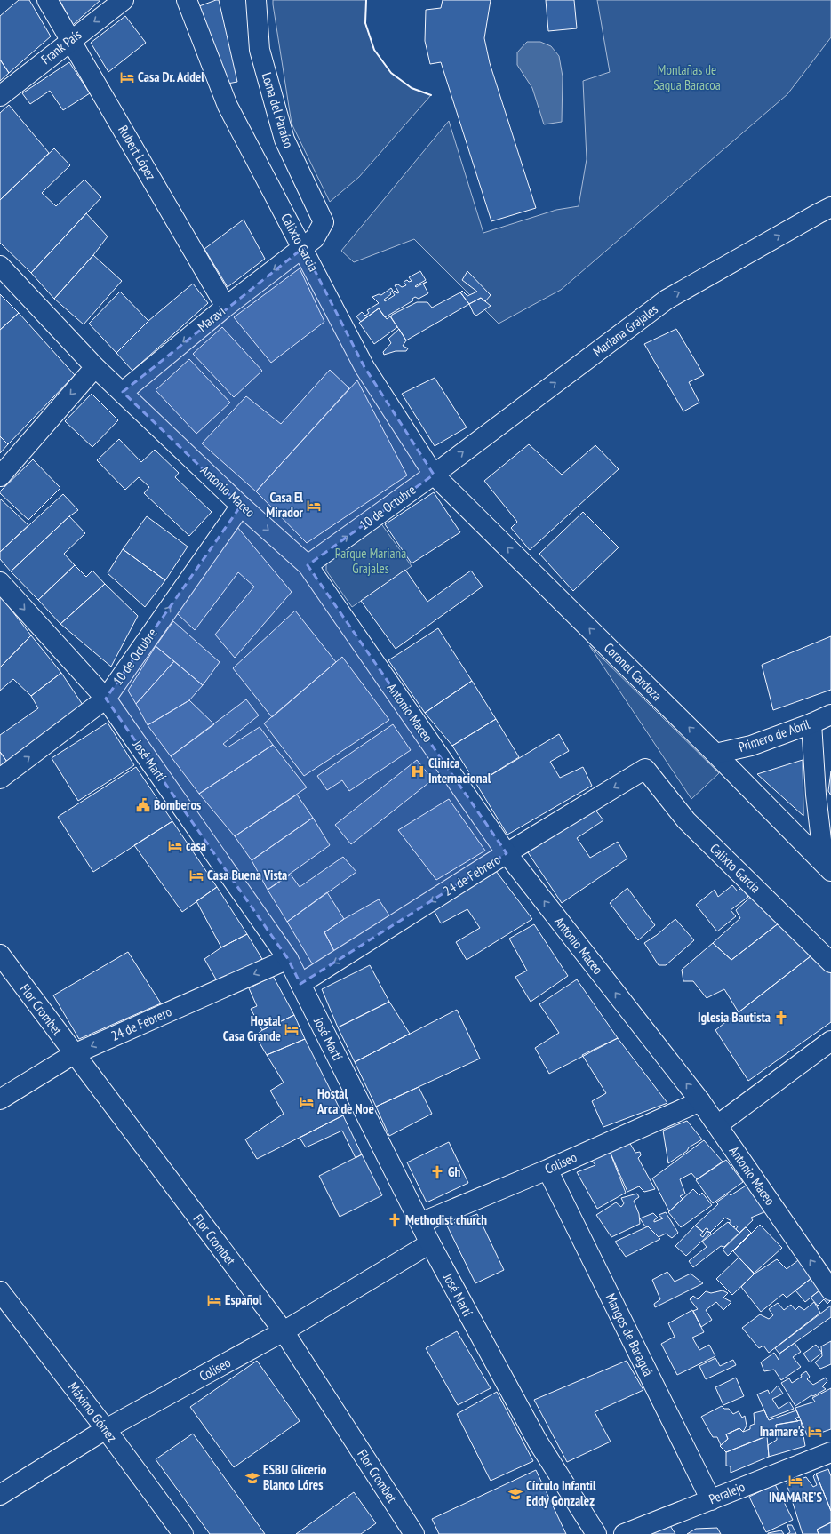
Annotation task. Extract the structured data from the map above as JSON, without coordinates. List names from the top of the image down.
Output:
{
  "streets": {
    "street": [
      "Frank País",
      "Loma del Paraíso",
      "Rubert López",
      "Calixto García",
      "Maraví",
      "Mariana Grajales",
      "Antonio Maceo",
      "10 de Octubre",
      "Coronel Cardoza",
      "Primero de Abril",
      "José Martí",
      "24 de Febrero",
      "Flor Crombet",
      "Coliseo",
      "Mangos de Baraguá",
      "Máximo Gómez",
      "Peralejo"
    ]
  },
  "crossings": [
    ["Frank País", "Rubert López"],
    ["Loma del Paraíso", "Calixto García"],
    ["Loma del Paraíso", "Maraví"],
    ["Rubert López", "Maraví"],
    ["Calixto García", "Maraví"],
    ["Calixto García", "Mariana Grajales"],
    ["Calixto García", "10 de Octubre"],
    ["Calixto García", "Coronel Cardoza"],
    ["Calixto García", "24 de Febrero"],
    ["Maraví", "Antonio Maceo"],
    ["Mariana Grajales", "10 de Octubre"],
    ["Mariana Grajales", "Coronel Cardoza"],
    ["Antonio Maceo", "10 de Octubre"],
    ["Antonio Maceo", "24 de Febrero"],
    ["Antonio Maceo", "Coliseo"],
    ["10 de Octubre", "Coronel Cardoza"],
    ["10 de Octubre", "José Martí"],
    ["Coronel Cardoza", "Primero de Abril"],
    ["José Martí", "24 de Febrero"],
    ["José Martí", "Coliseo"],
    ["24 de Febrero", "Flor Crombet"],
    ["Flor Crombet", "Coliseo"],
    ["Coliseo", "Mangos de Baraguá"],
    ["Coliseo", "Máximo Gómez"],
    ["Mangos de Baraguá", "Peralejo"]
  ],
  "one_way": [
    "Frank País",
    "Maraví",
    "Mariana Grajales",
    "10 de Octubre",
    "Coronel Cardoza",
    "24 de Febrero"
  ],
  "parks": ["Montañas de Sagua Baracoa", "Parque Mariana Grajales"],
  "places": {
    "hotel": [
      "Casa Dr. Addel",
      "Casa El Mirador",
      "casa",
      "Casa Buena Vista",
      "Hostal Casa Grande",
      "Hostal Arca de Noe",
      "Español",
      "Inamare's",
      "INAMARE’S"
    ],
    "hospital": ["Clinica Internacional"],
    "public building": ["Bomberos"],
    "church": ["Iglesia Bautista", "Gh", "Methodist church"],
    "school or university": ["ESBU Glicerio Blanco Lóres", "Círculo Infantil Eddy Gonzalez"]
  }
}
